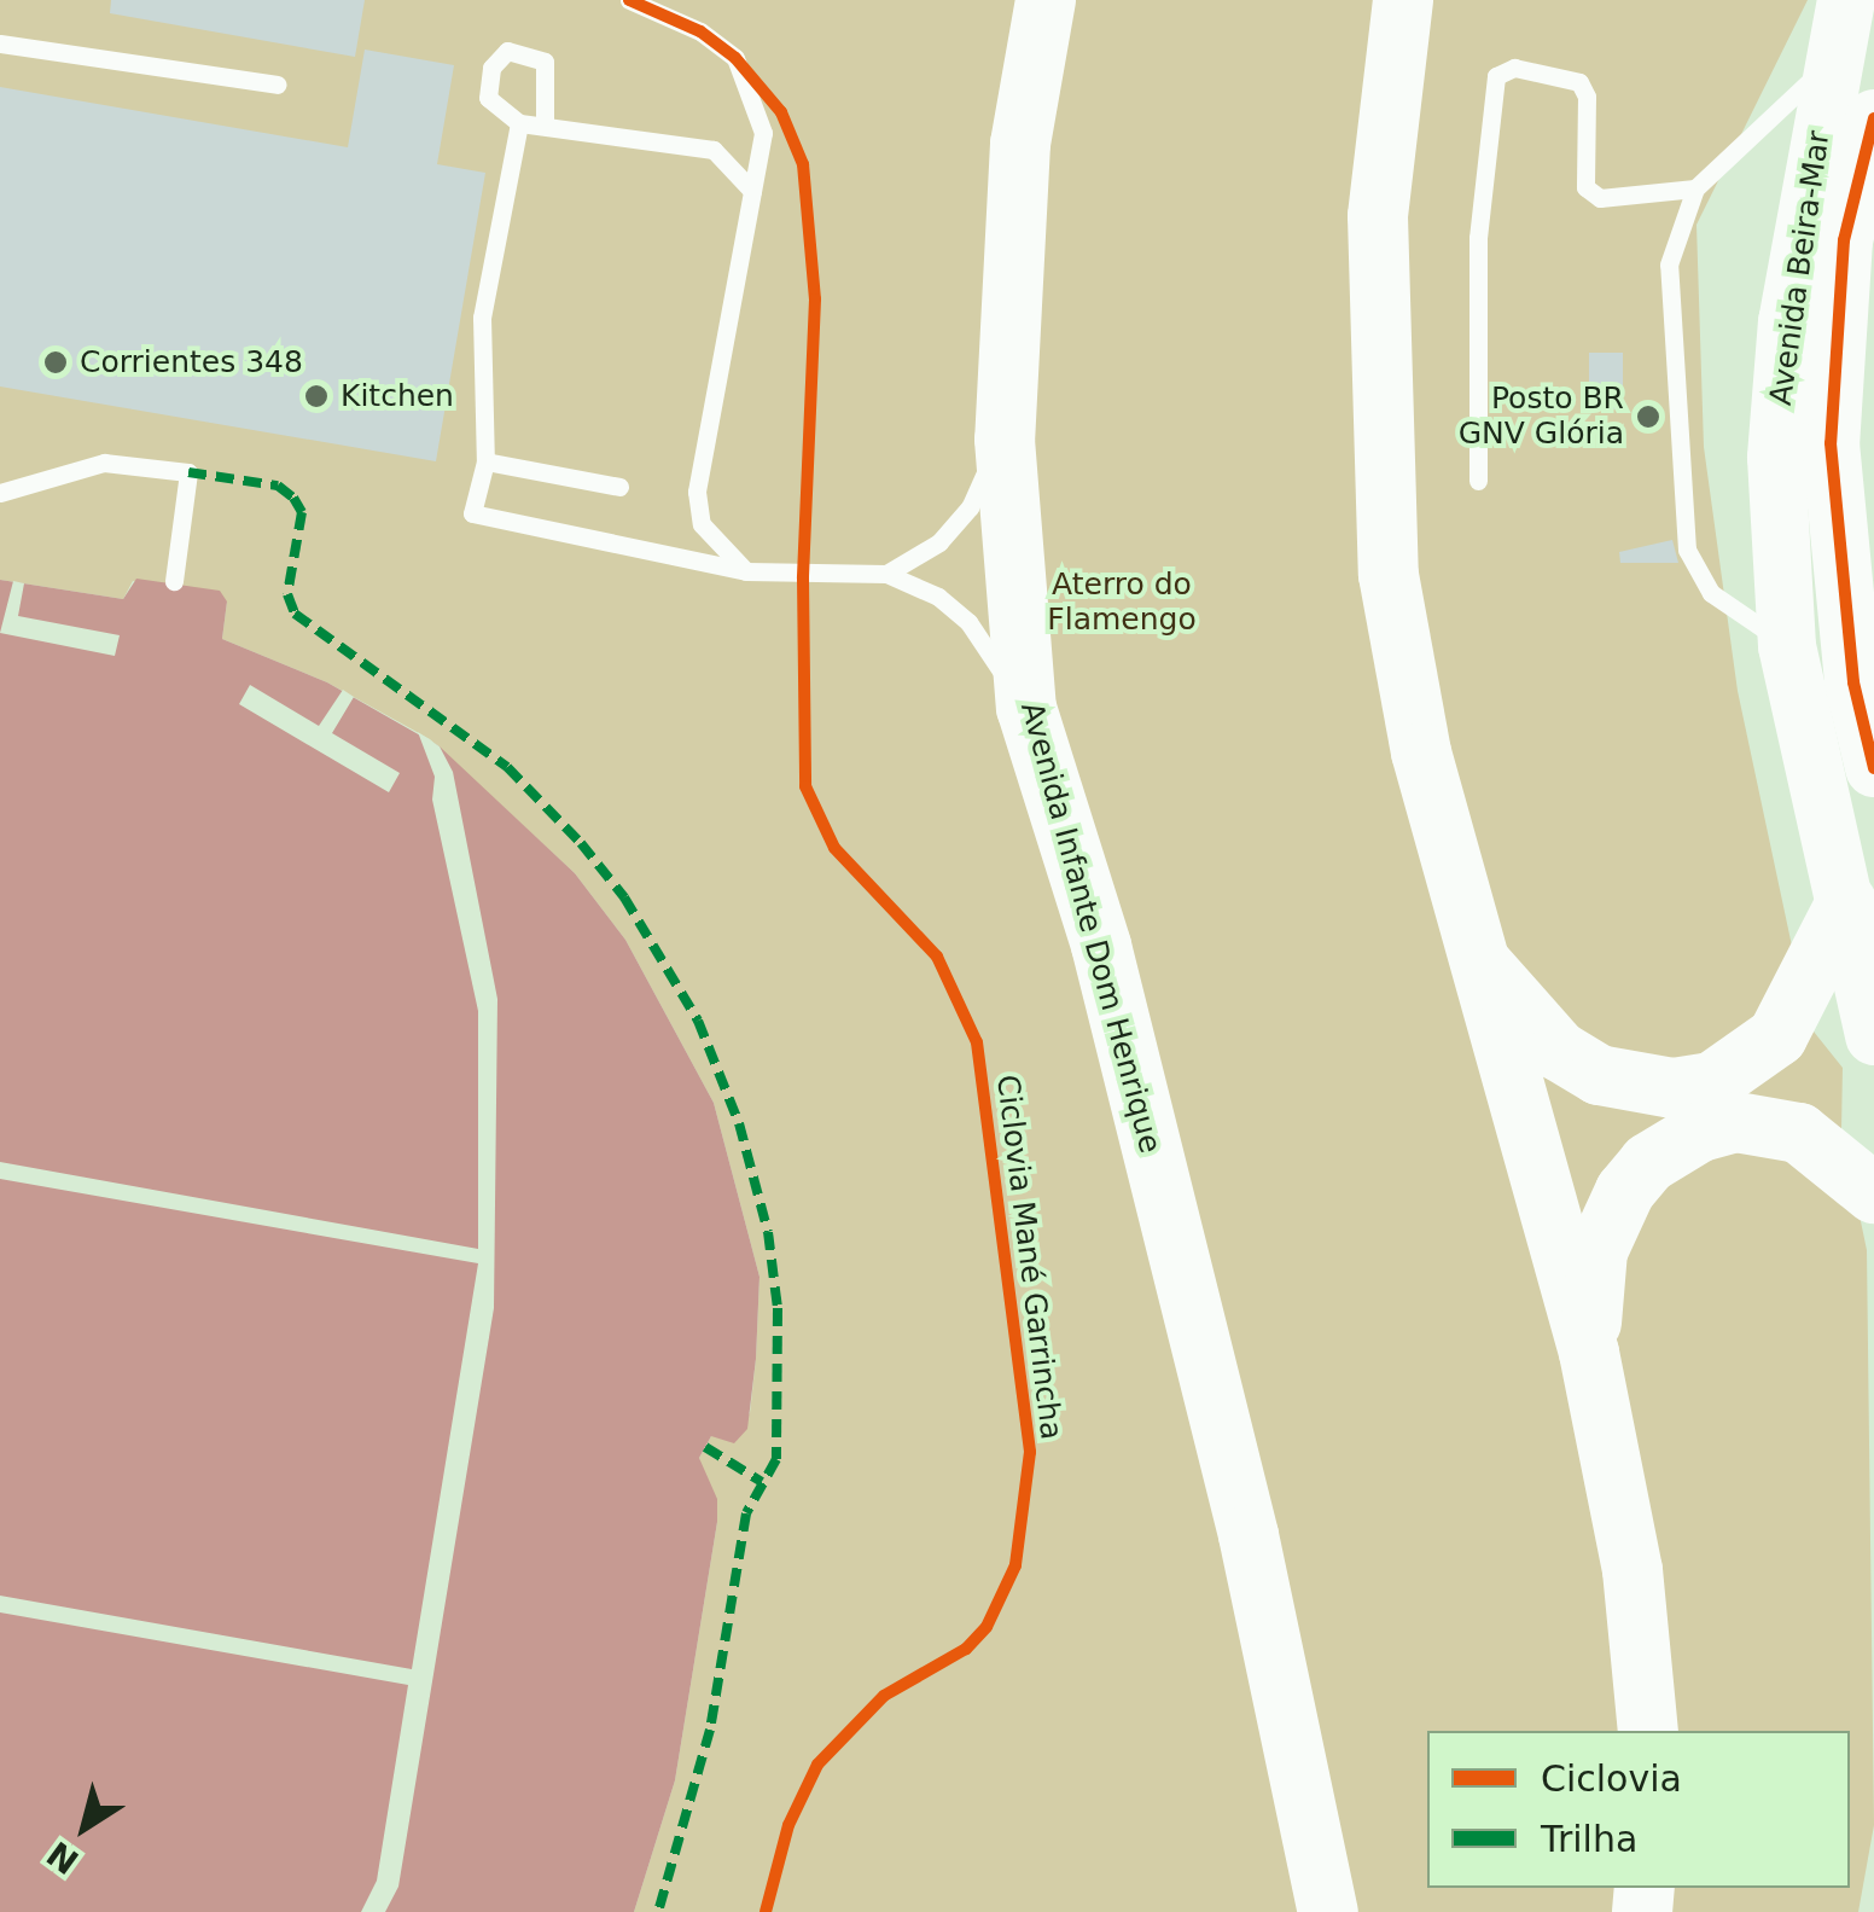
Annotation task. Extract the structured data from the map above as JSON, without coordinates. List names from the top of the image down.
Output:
{
  "streets": {
    "highway": ["Avenida Infante Dom Henrique"],
    "main road": ["Avenida Beira-Mar"],
    "cycle path": ["Ciclovia Mané Garrincha"]
  },
  "parks": ["Aterro do Flamengo"],
  "places": ["Corrientes 348", "Kitchen", "Posto BR GNV Glória"],
  "legend": ["Ciclovia", "Trilha"],
  "north": "bottom left"
}
